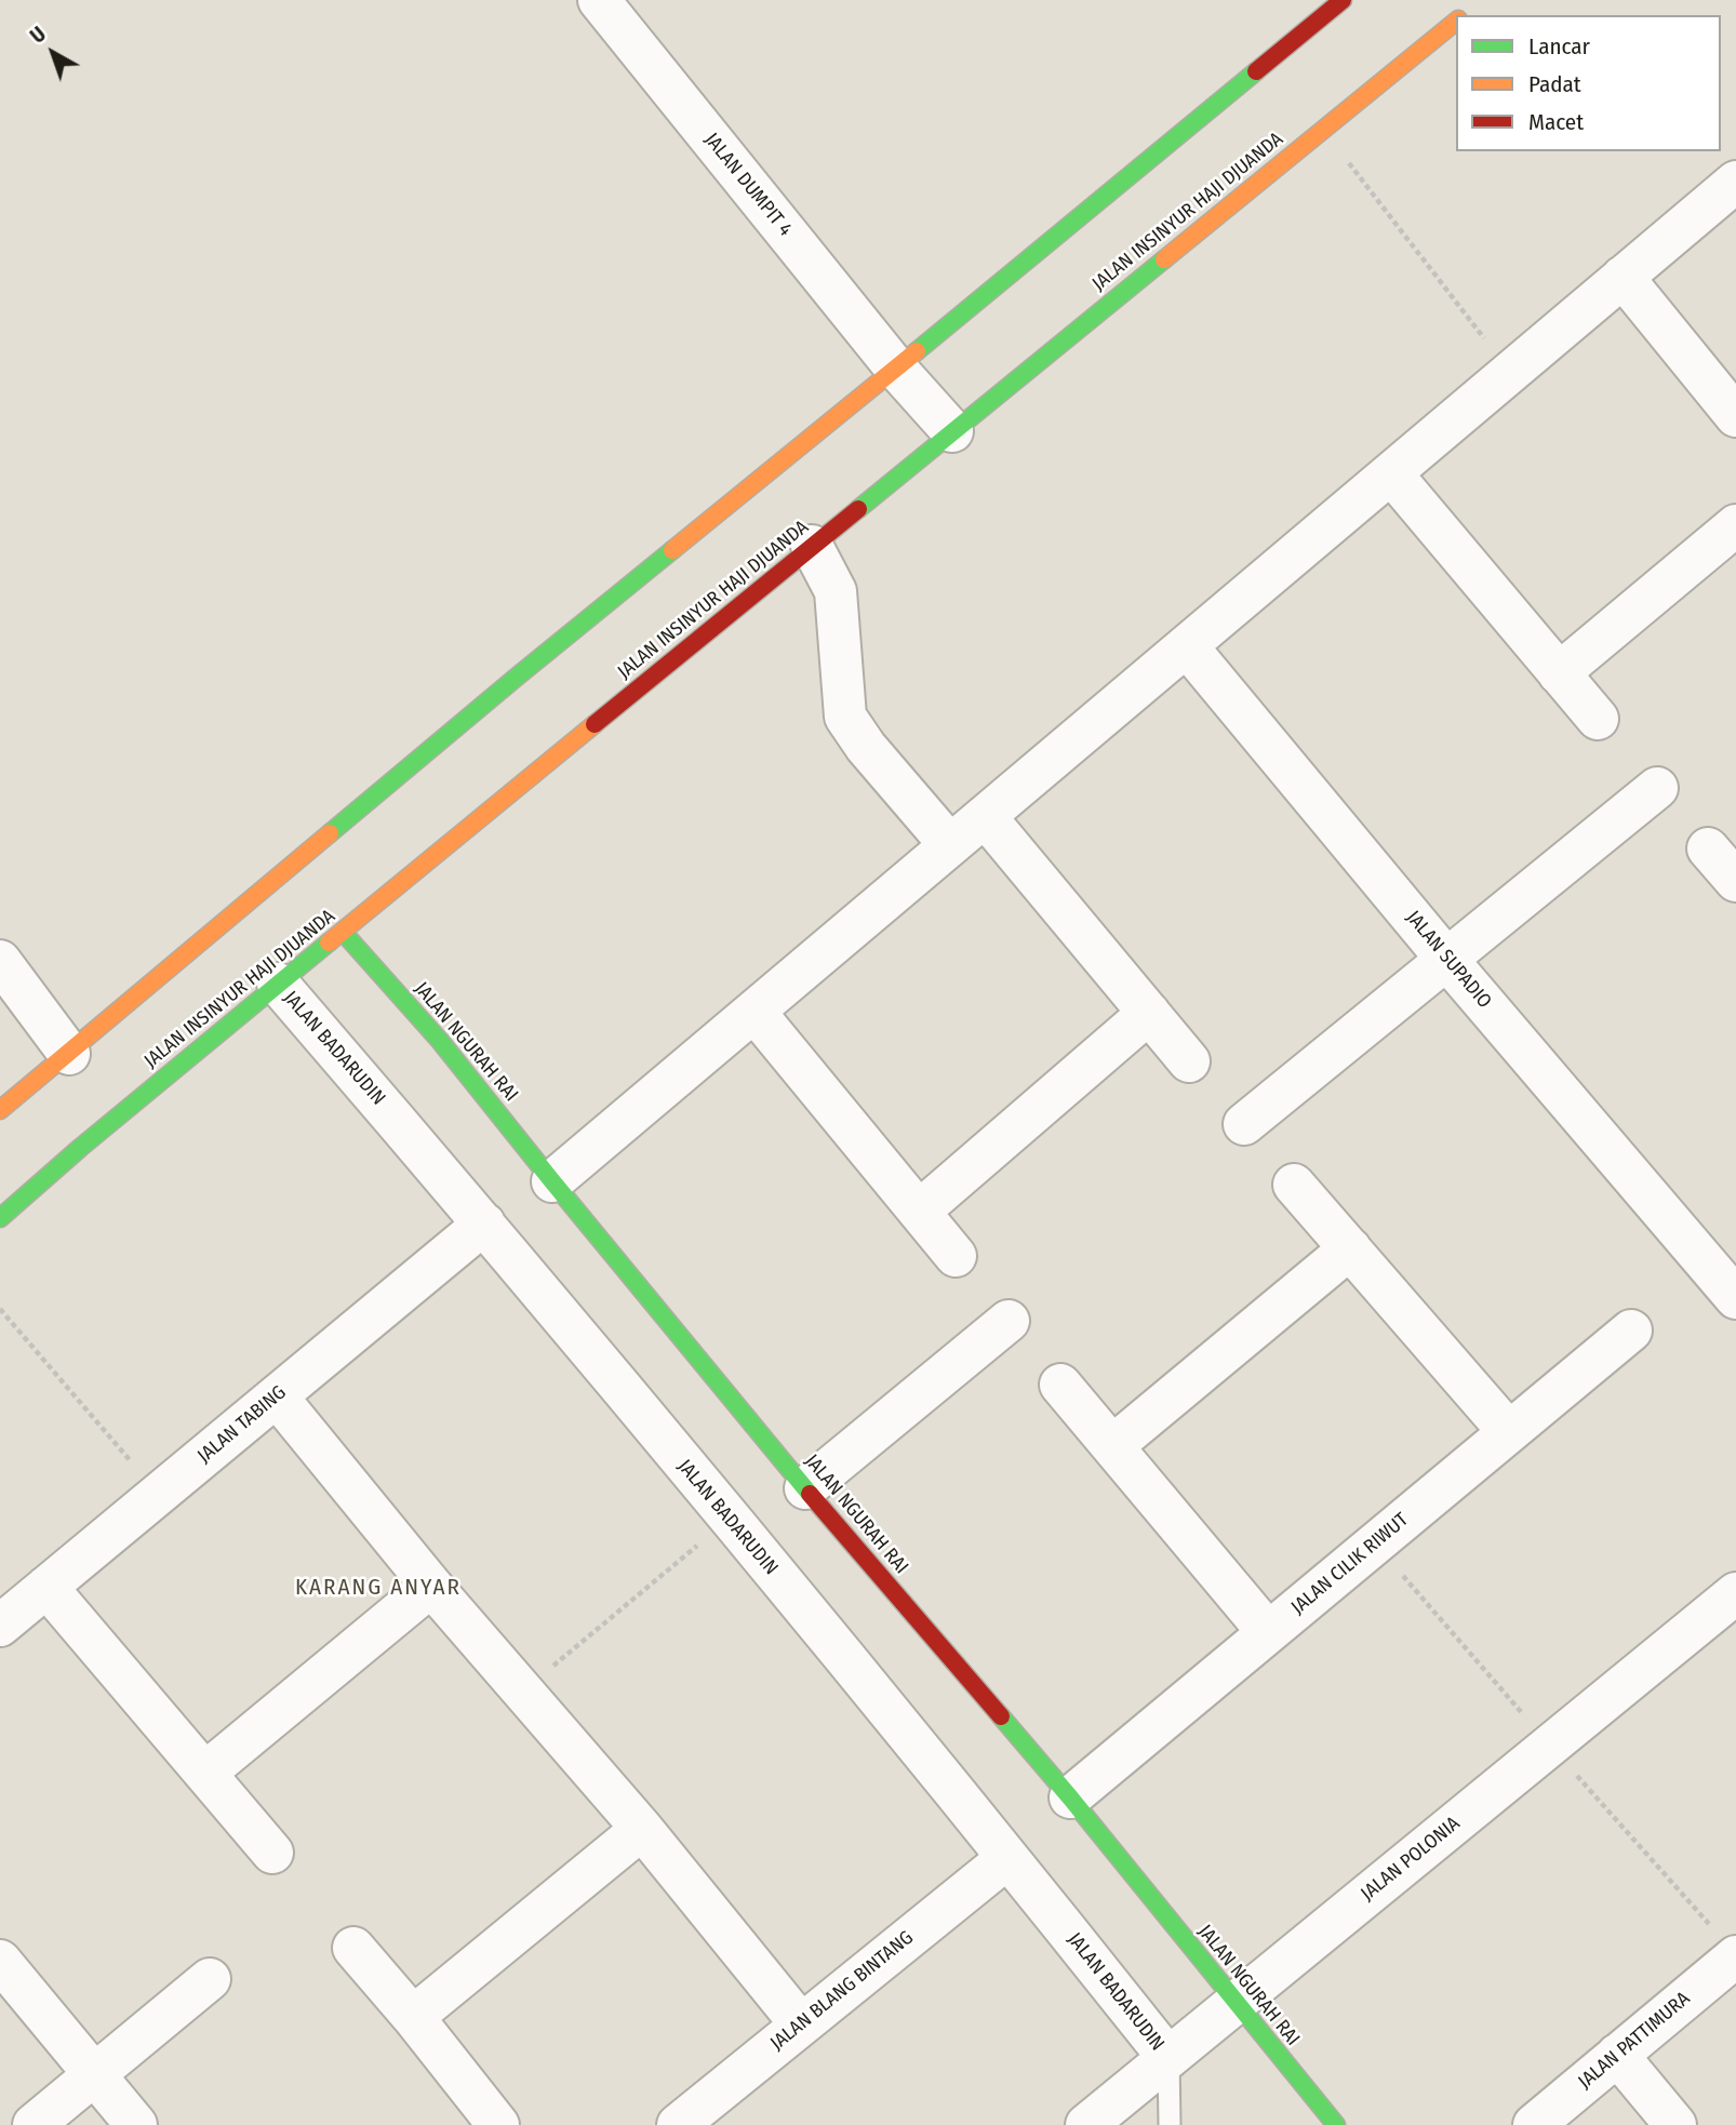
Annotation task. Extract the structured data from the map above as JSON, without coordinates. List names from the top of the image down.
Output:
{
  "streets": {
    "main road": ["JALAN INSINYUR HAJI DJUANDA", "JALAN NGURAH RAI"],
    "street": [
      "JALAN DUMPIT 4",
      "JALAN SUPADIO",
      "JALAN BADARUDIN",
      "JALAN TABING",
      "JALAN CILIK RIWUT",
      "JALAN POLONIA",
      "JALAN BLANG BINTANG",
      "JALAN PATTIMURA"
    ]
  },
  "crossings": [
    ["JALAN DUMPIT 4", "JALAN INSINYUR HAJI DJUANDA"],
    ["JALAN INSINYUR HAJI DJUANDA", "JALAN NGURAH RAI"],
    ["JALAN INSINYUR HAJI DJUANDA", "JALAN BADARUDIN"],
    ["JALAN NGURAH RAI", "JALAN CILIK RIWUT"],
    ["JALAN NGURAH RAI", "JALAN POLONIA"],
    ["JALAN BADARUDIN", "JALAN TABING"],
    ["JALAN BADARUDIN", "JALAN POLONIA"],
    ["JALAN BADARUDIN", "JALAN BLANG BINTANG"]
  ],
  "districts": ["KARANG ANYAR"],
  "legend": ["Lancar", "Padat", "Macet"],
  "north": "top left"
}
